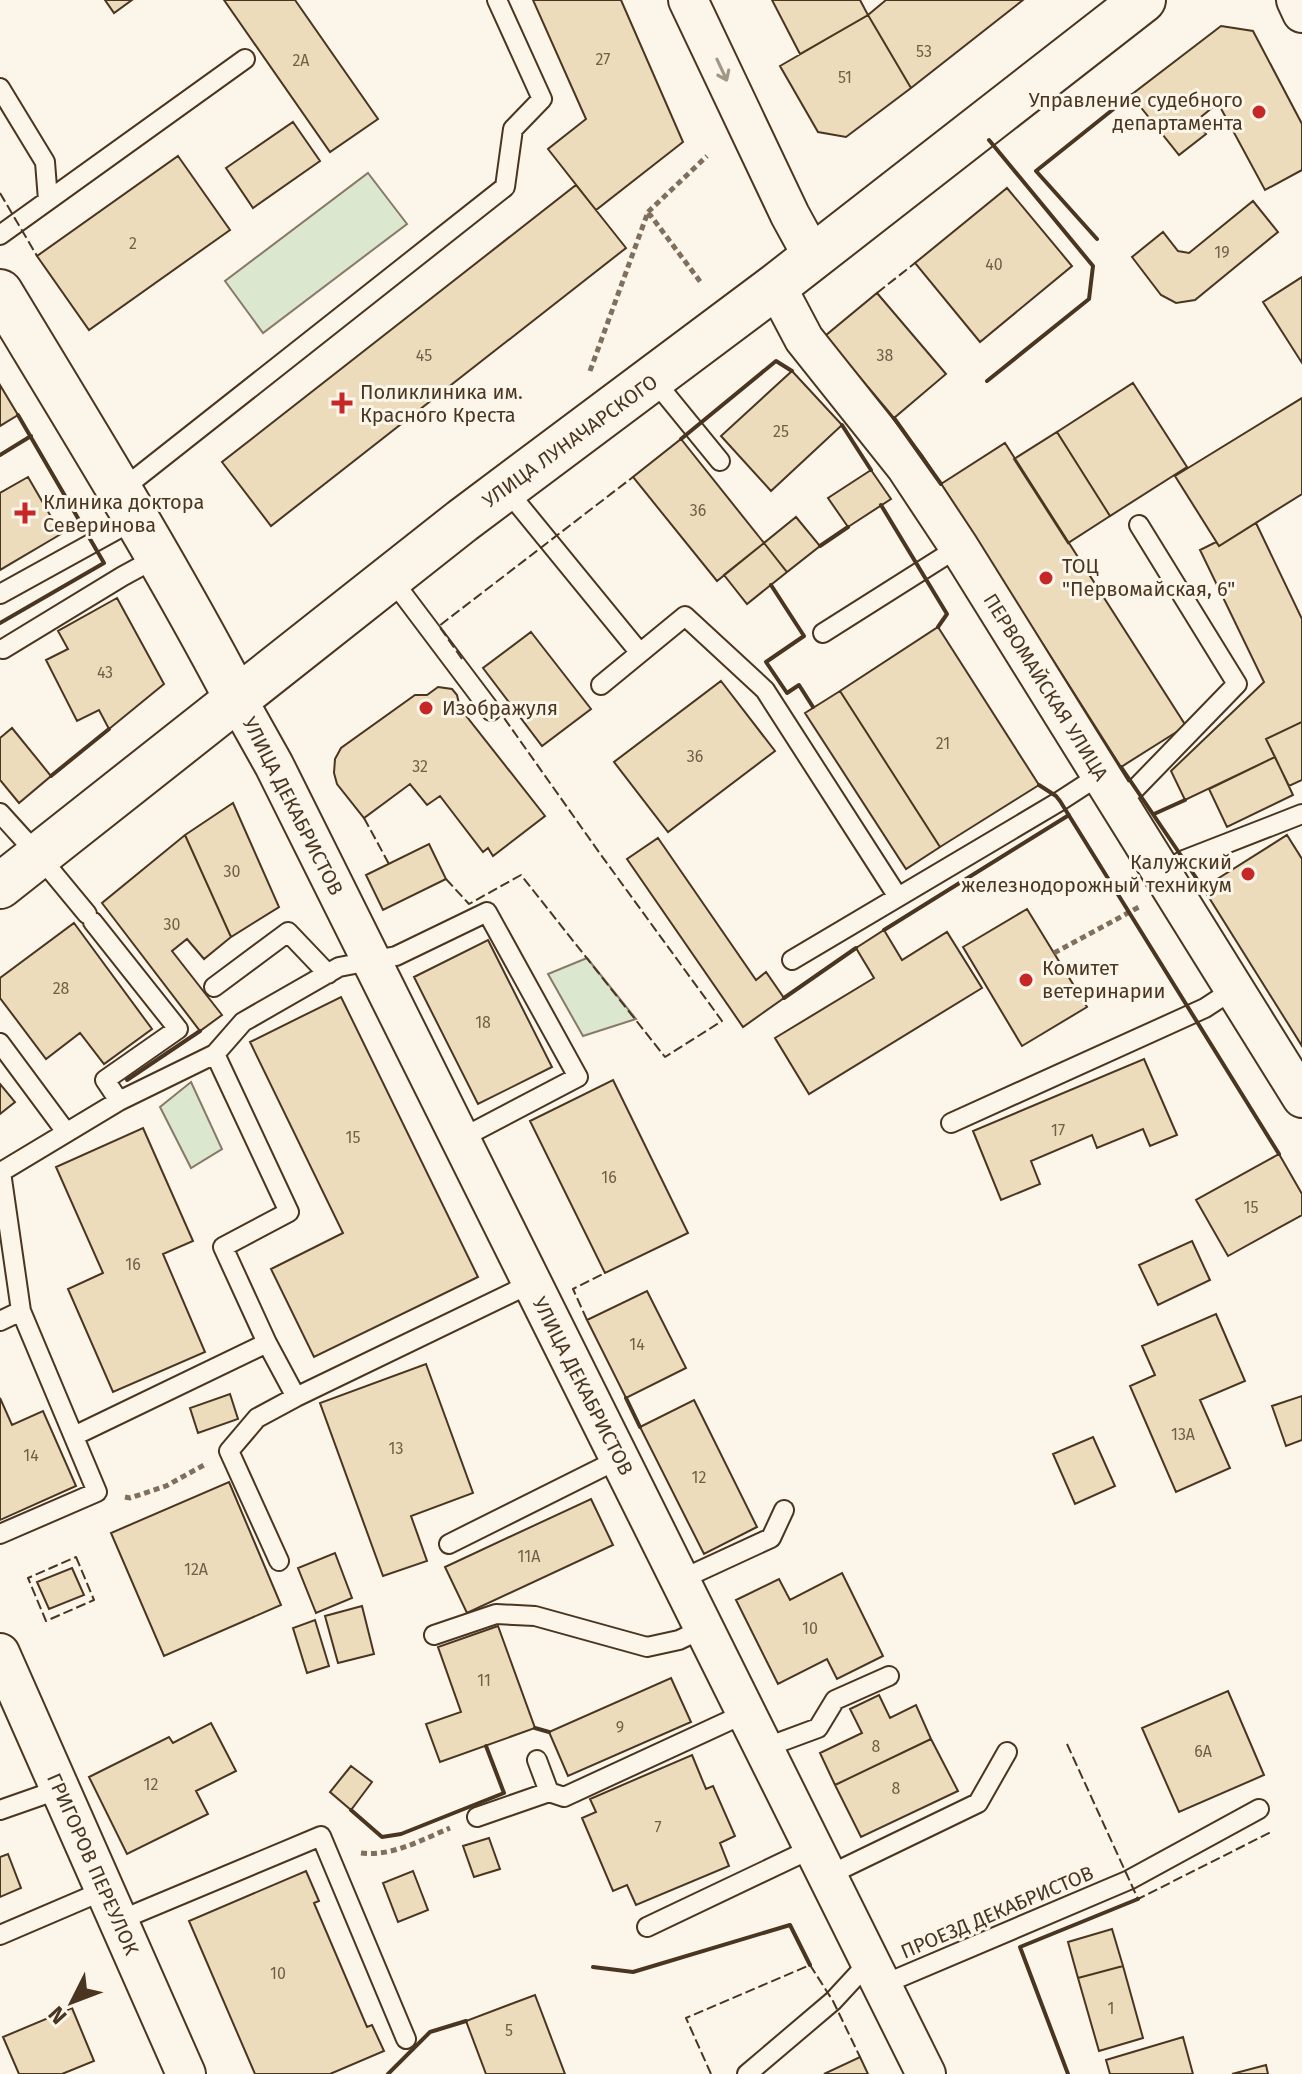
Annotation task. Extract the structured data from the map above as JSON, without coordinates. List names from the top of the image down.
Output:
{
  "streets": {
    "main road": ["УЛИЦА ЛУНАЧАРСКОГО"],
    "street": ["ПЕРВОМАЙСКАЯ УЛИЦА", "УЛИЦА ДЕКАБРИСТОВ", "ГРИГОРОВ ПЕРЕУЛОК"],
    "lane": ["ПРОЕЗД ДЕКАБРИСТОВ"]
  },
  "crossings": [
    ["УЛИЦА ЛУНАЧАРСКОГО", "ПЕРВОМАЙСКАЯ УЛИЦА"],
    ["УЛИЦА ЛУНАЧАРСКОГО", "УЛИЦА ДЕКАБРИСТОВ"],
    ["УЛИЦА ДЕКАБРИСТОВ", "ПРОЕЗД ДЕКАБРИСТОВ"]
  ],
  "places": {
    "other": [
      "Управление судебного департамента",
      "ТОЦ \"Первомайская, 6\"",
      "Изображуля",
      "Калужский железнодорожный техникум",
      "Комитет ветеринарии"
    ],
    "health": ["Поликлиника им. Красного Креста", "Клиника доктора Северинова"]
  },
  "house_numbers": [
    "53",
    "27",
    "2А",
    "51",
    "2",
    "19",
    "40",
    "45",
    "38",
    "25",
    "36",
    "43",
    "21",
    "36",
    "32",
    "30",
    "30",
    "28",
    "18",
    "17",
    "15",
    "16",
    "15",
    "16",
    "14",
    "13А",
    "13",
    "14",
    "12",
    "11А",
    "12А",
    "10",
    "11",
    "9",
    "8",
    "6А",
    "12",
    "8",
    "7",
    "10",
    "1",
    "5"
  ],
  "north": "bottom left"
}
